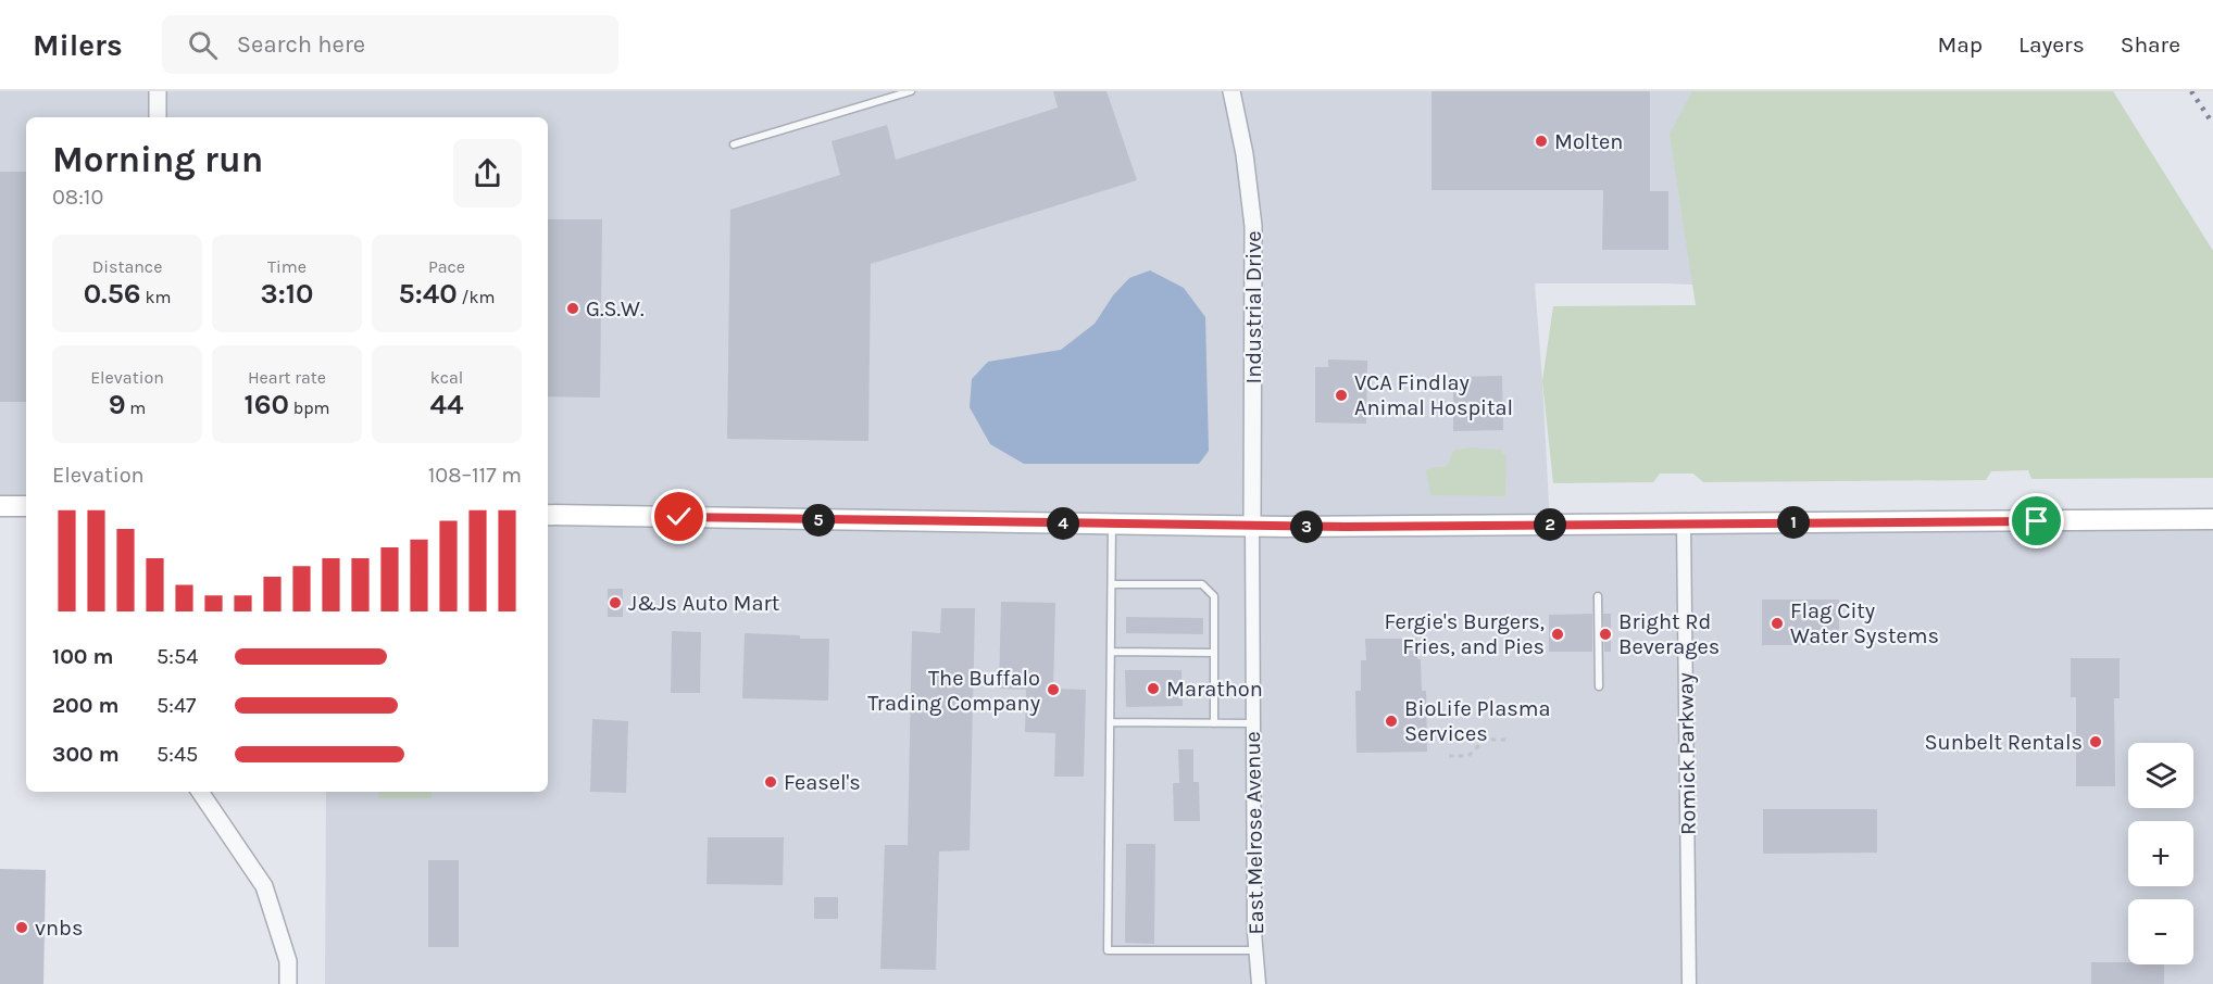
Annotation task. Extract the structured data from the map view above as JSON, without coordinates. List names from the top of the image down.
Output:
{
  "streets": {
    "street": ["Industrial Drive", "Romick Parkway", "East Melrose Avenue"]
  },
  "crossings": [
    ["Industrial Drive", "East Melrose Avenue"]
  ],
  "places": [
    "Molten",
    "G.S.W.",
    "VCA Findlay Animal Hospital",
    "J&Js Auto Mart",
    "Flag City Water Systems",
    "Fergie's Burgers, Fries, and Pies",
    "Bright Rd Beverages",
    "Marathon",
    "The Buffalo Trading Company",
    "BioLife Plasma Services",
    "Sunbelt Rentals",
    "Feasel's",
    "vnbs"
  ],
  "page": {
    "header": "Milers",
    "search": "Search here",
    "nav": ["Map", "Layers", "Share"],
    "heading": ["Morning run", "08:10"],
    "stats": [
      ["Distance", "0.56 km"],
      ["Time", "3:10"],
      ["Pace", "5:40 /km"],
      ["Elevation", "9 m"],
      ["Heart rate", "160 bpm"],
      ["kcal", "44"]
    ],
    "chart": ["Elevation", "108–117 m"],
    "pins": [
      "5",
      "1",
      "4",
      "2",
      "3"
    ],
    "list": [
      {
        "name": "100 m",
        "note": "5:54"
      },
      {
        "name": "200 m",
        "note": "5:47"
      },
      {
        "name": "300 m",
        "note": "5:45"
      }
    ],
    "map_buttons": ["+", "−"]
  }
}
